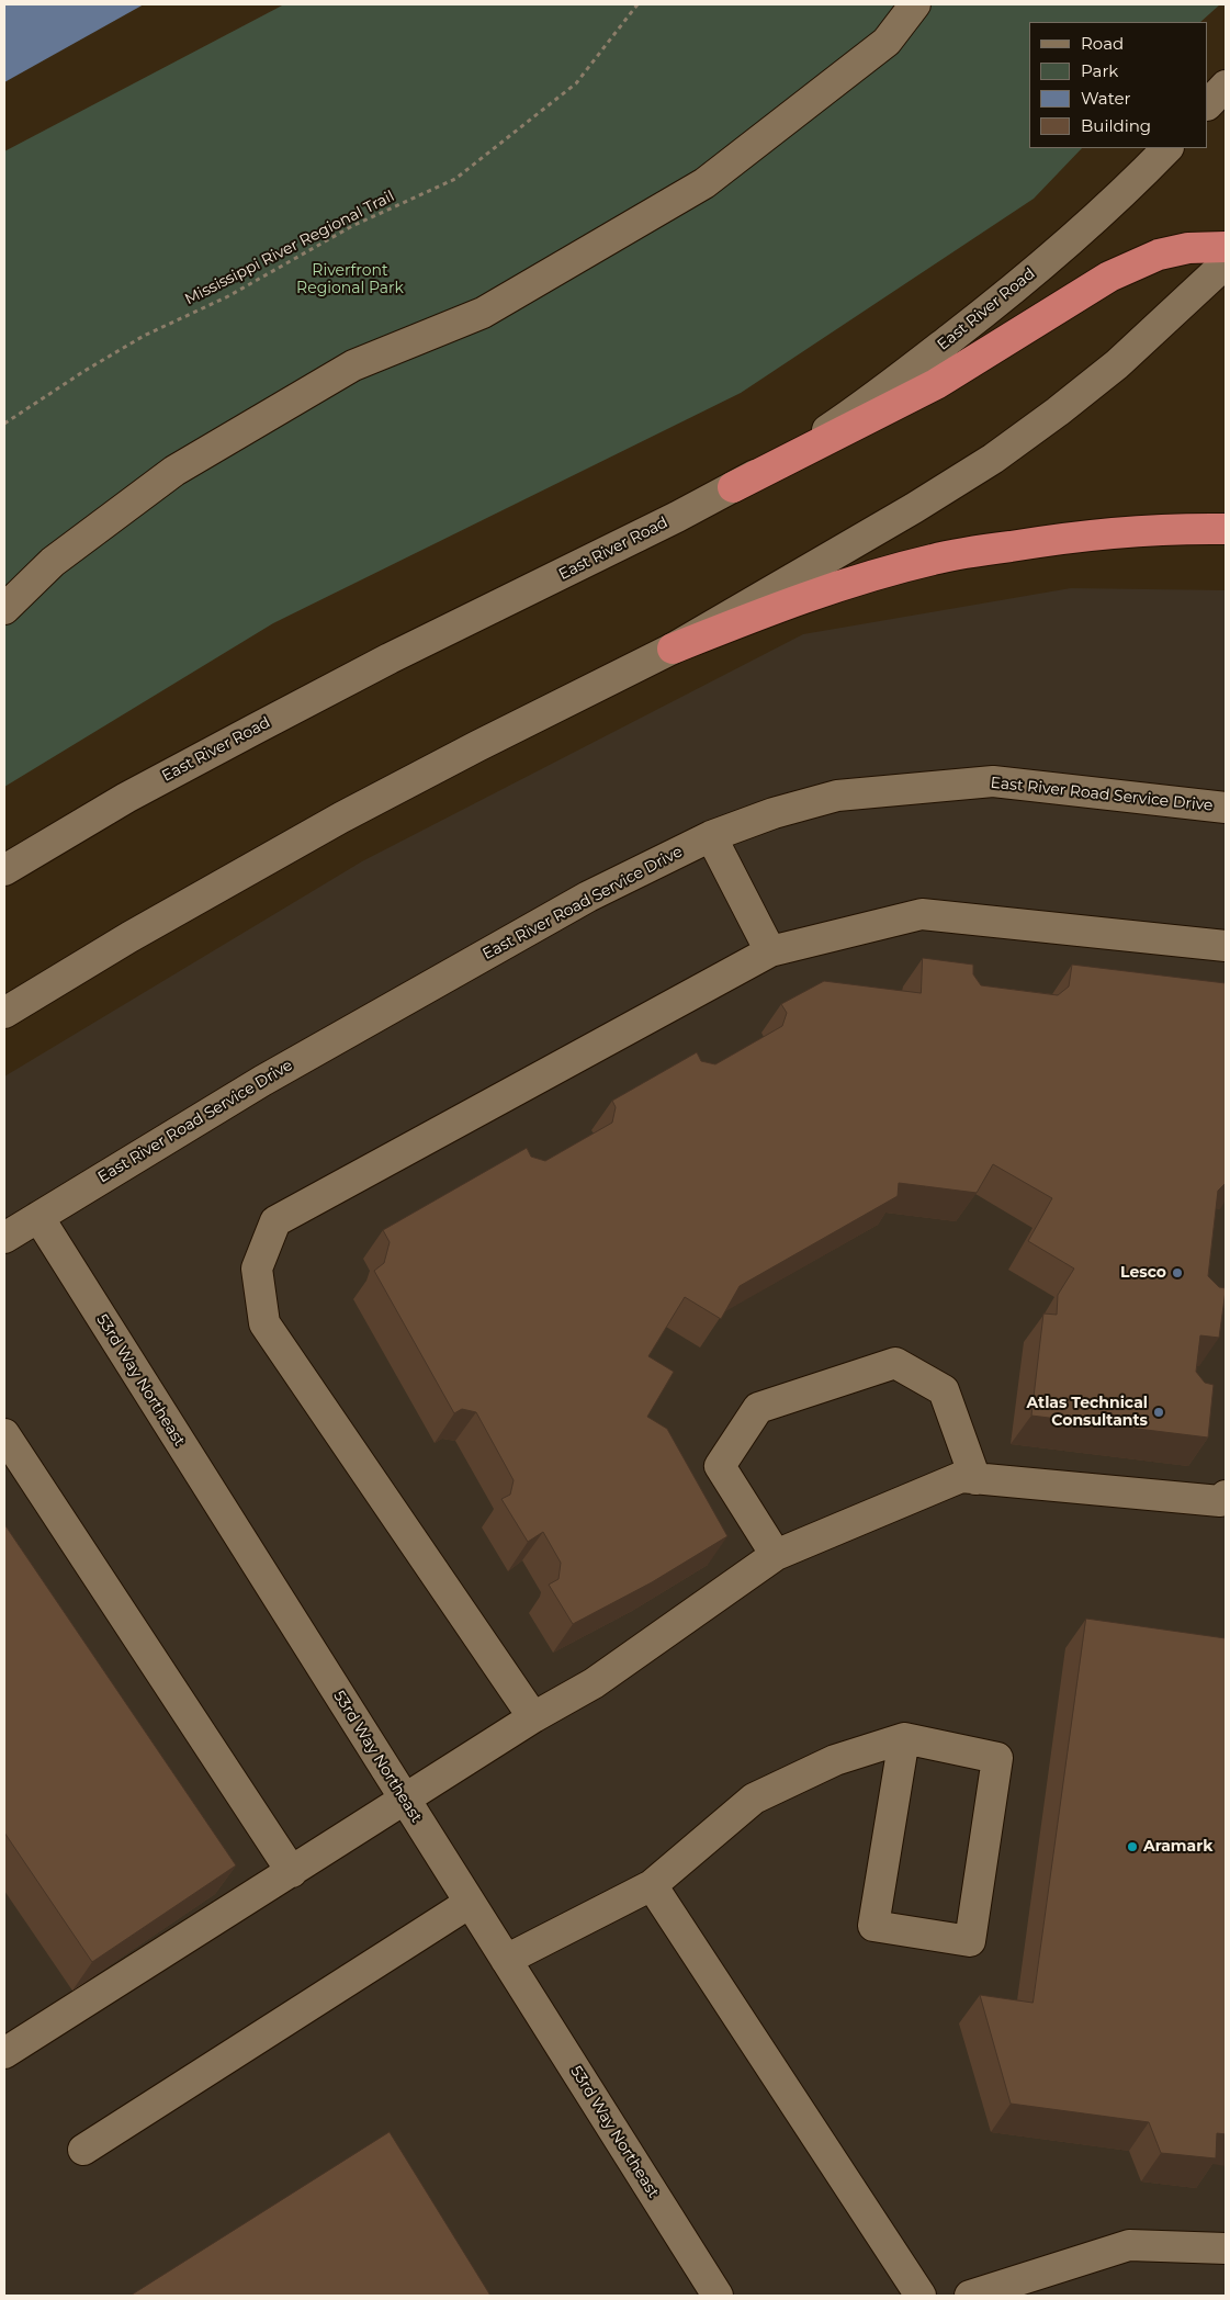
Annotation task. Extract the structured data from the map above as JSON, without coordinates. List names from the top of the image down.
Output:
{
  "streets": {
    "street": ["East River Road", "East River Road Service Drive", "53rd Way Northeast"],
    "path": ["Mississippi River Regional Trail"]
  },
  "crossings": [
    ["East River Road Service Drive", "53rd Way Northeast"]
  ],
  "parks": ["Riverfront Regional Park"],
  "places": ["Lesco", "Atlas Technical Consultants", "Aramark"],
  "legend": [
    "Road",
    "Park",
    "Water",
    "Building"
  ]
}
